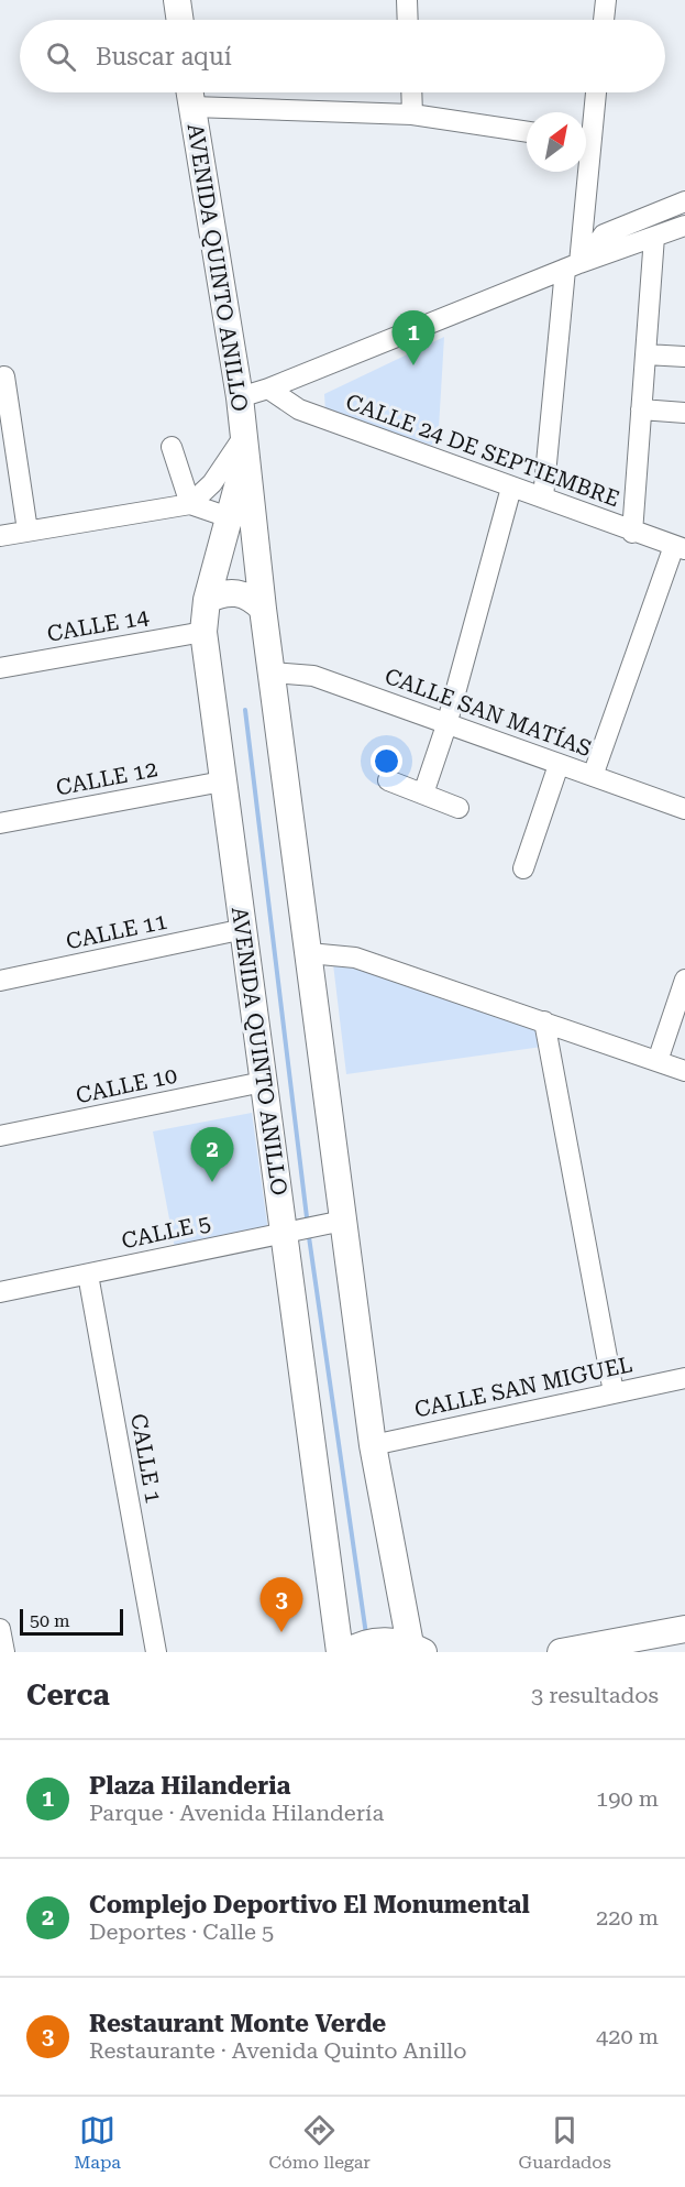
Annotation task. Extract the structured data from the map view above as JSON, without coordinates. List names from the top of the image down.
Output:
{
  "streets": {
    "main road": ["AVENIDA QUINTO ANILLO"],
    "street": [
      "CALLE 24 DE SEPTIEMBRE",
      "CALLE 14",
      "CALLE SAN MATÍAS",
      "CALLE 12",
      "CALLE 11",
      "CALLE 10",
      "CALLE 5",
      "CALLE SAN MIGUEL",
      "CALLE 1"
    ]
  },
  "crossings": [
    ["AVENIDA QUINTO ANILLO", "CALLE 14"],
    ["AVENIDA QUINTO ANILLO", "CALLE SAN MATÍAS"],
    ["AVENIDA QUINTO ANILLO", "CALLE 12"],
    ["AVENIDA QUINTO ANILLO", "CALLE 11"],
    ["AVENIDA QUINTO ANILLO", "CALLE 10"],
    ["AVENIDA QUINTO ANILLO", "CALLE 5"],
    ["AVENIDA QUINTO ANILLO", "CALLE SAN MIGUEL"],
    ["CALLE 5", "CALLE 1"]
  ],
  "scale_bar": "50 m",
  "north": "top right",
  "page": {
    "search": "Buscar aquí",
    "pins": ["1", "2", "3"],
    "scale": "50 m",
    "heading": ["Cerca", "3 resultados"],
    "list": [
      {
        "mark": "1",
        "name": "Plaza Hilanderia",
        "note": "Parque · Avenida Hilandería",
        "value": "190 m"
      },
      {
        "mark": "2",
        "name": "Complejo Deportivo El Monumental",
        "note": "Deportes · Calle 5",
        "value": "220 m"
      },
      {
        "mark": "3",
        "name": "Restaurant Monte Verde",
        "note": "Restaurante · Avenida Quinto Anillo",
        "value": "420 m"
      }
    ],
    "nav": ["Mapa", "Cómo llegar", "Guardados"]
  }
}
